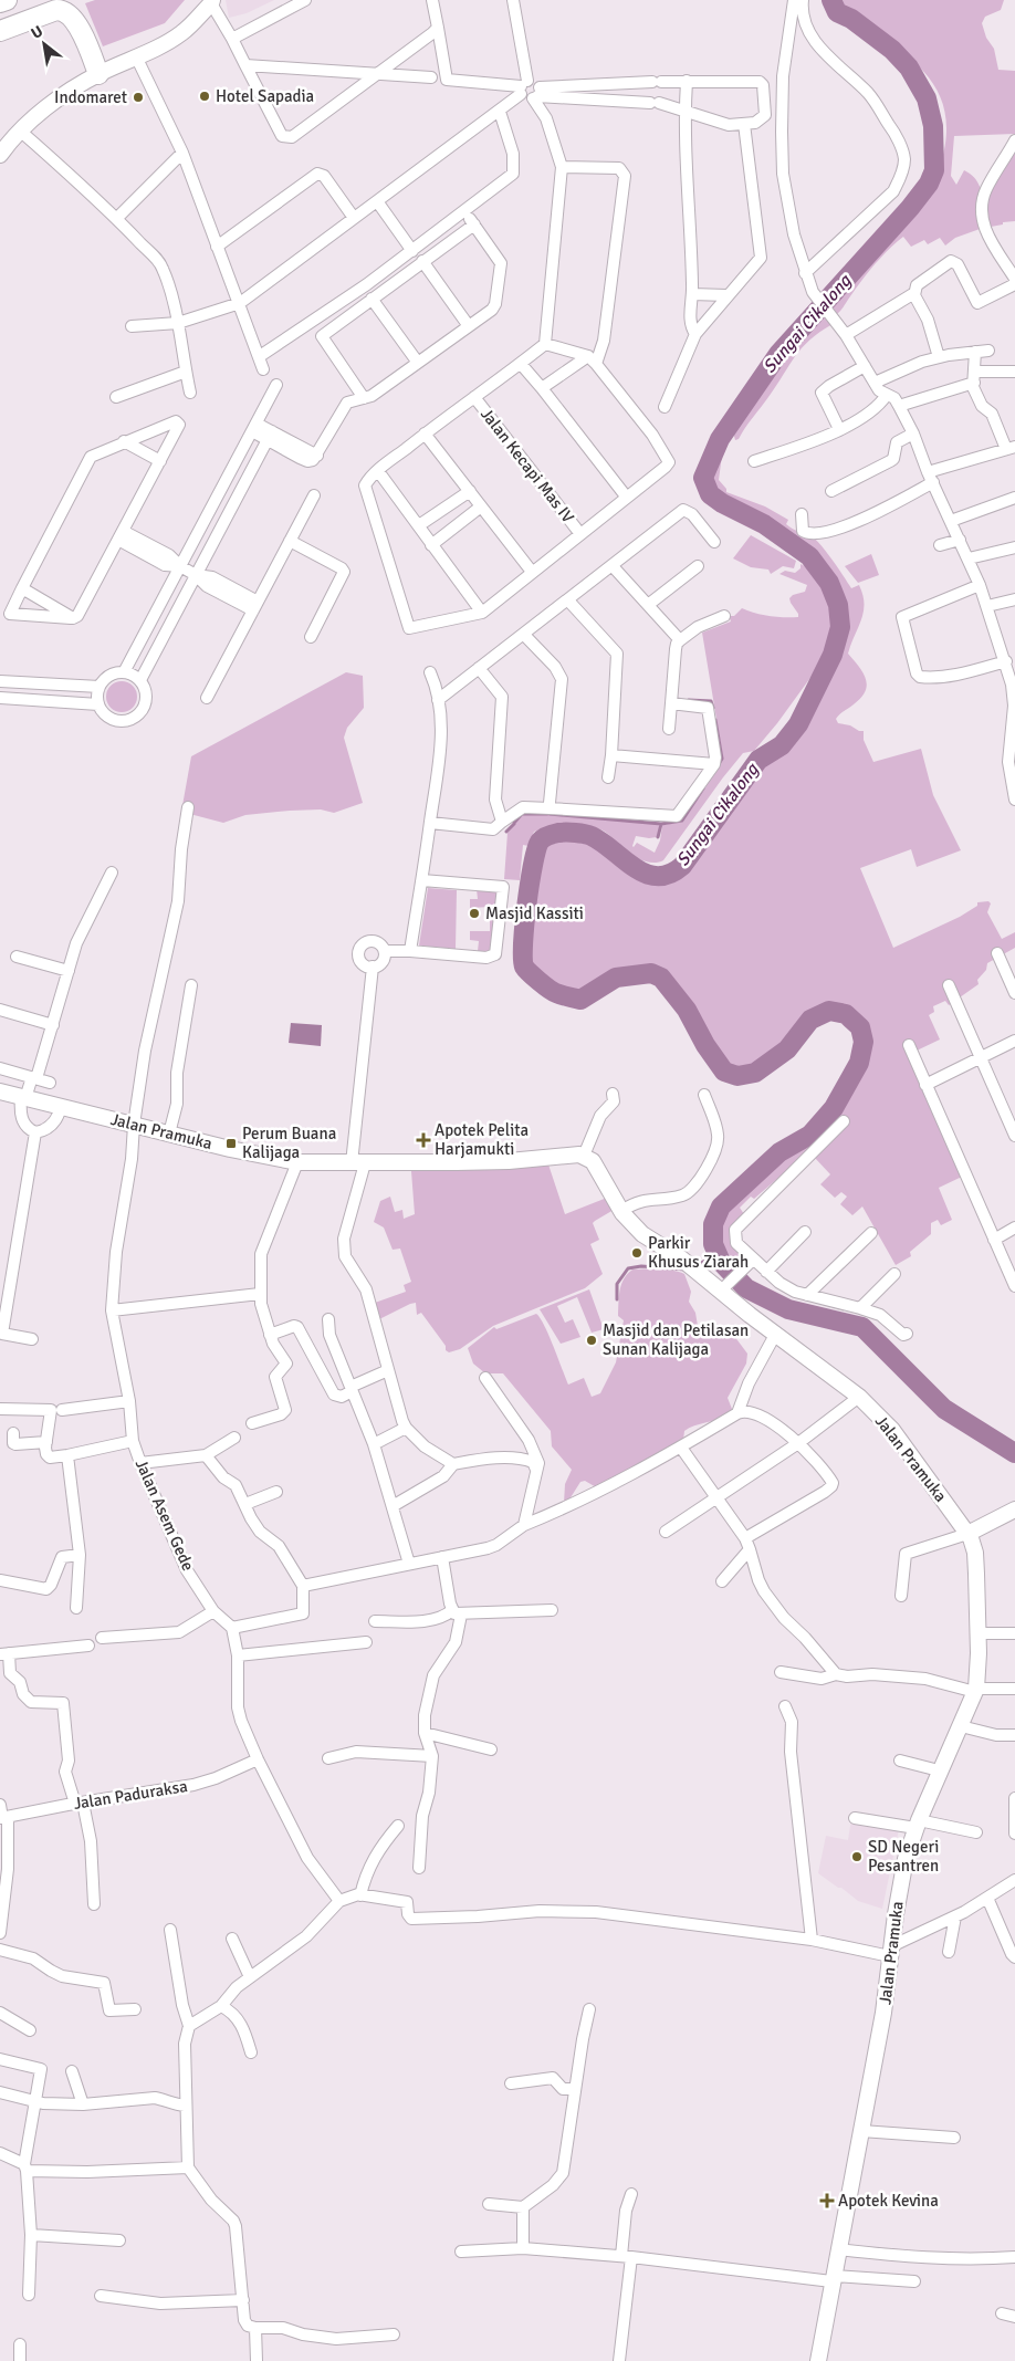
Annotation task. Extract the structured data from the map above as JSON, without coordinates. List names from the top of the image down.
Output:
{
  "streets": {
    "street": [
      "Jalan Kecapi Mas IV",
      "Jalan Pramuka",
      "Jalan Asem Gede",
      "Jalan Paduraksa"
    ]
  },
  "crossings": [
    ["Jalan Pramuka", "Jalan Asem Gede"]
  ],
  "water": ["Sungai Cikalong"],
  "places": {
    "other": [
      "Hotel Sapadia",
      "Indomaret",
      "Masjid Kassiti",
      "Parkir Khusus Ziarah",
      "Masjid dan Petilasan Sunan Kalijaga",
      "SD Negeri Pesantren"
    ],
    "health": ["Apotek Pelita Harjamukti", "Apotek Kevina"],
    "transit": ["Perum Buana Kalijaga"]
  },
  "north": "top left"
}
